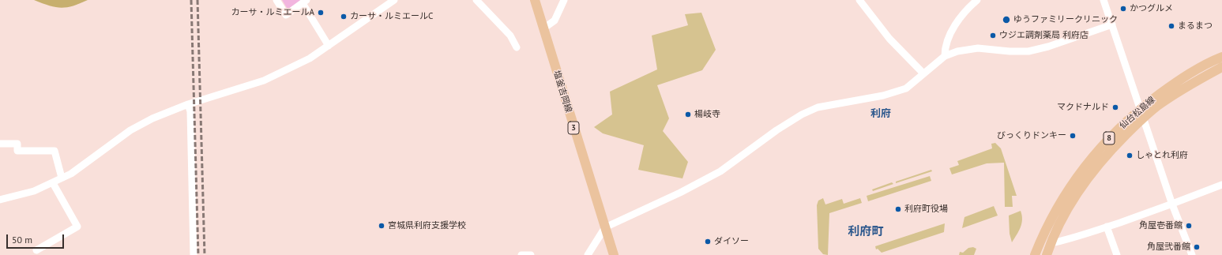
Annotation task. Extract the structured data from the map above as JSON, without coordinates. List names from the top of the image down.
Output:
{
  "streets": {
    "main road": [
      "塩釜吉岡線",
      "仙台松島線",
      "3",
      "8"
    ]
  },
  "districts": ["利府", "利府町"],
  "places": [
    "かつグルメ",
    "カーサ・ルミエールA",
    "カーサ・ルミエールC",
    "ゆうファミリークリニック",
    "まるまつ",
    "ウジエ調剤薬局 利府店",
    "マクドナルド",
    "楊岐寺",
    "びっくりドンキー",
    "しゃとれ利府",
    "利府町役場",
    "宮城県利府支援学校",
    "角屋壱番館",
    "ダイソー",
    "角屋弐番館"
  ],
  "scale_bar": "50 m"
}
